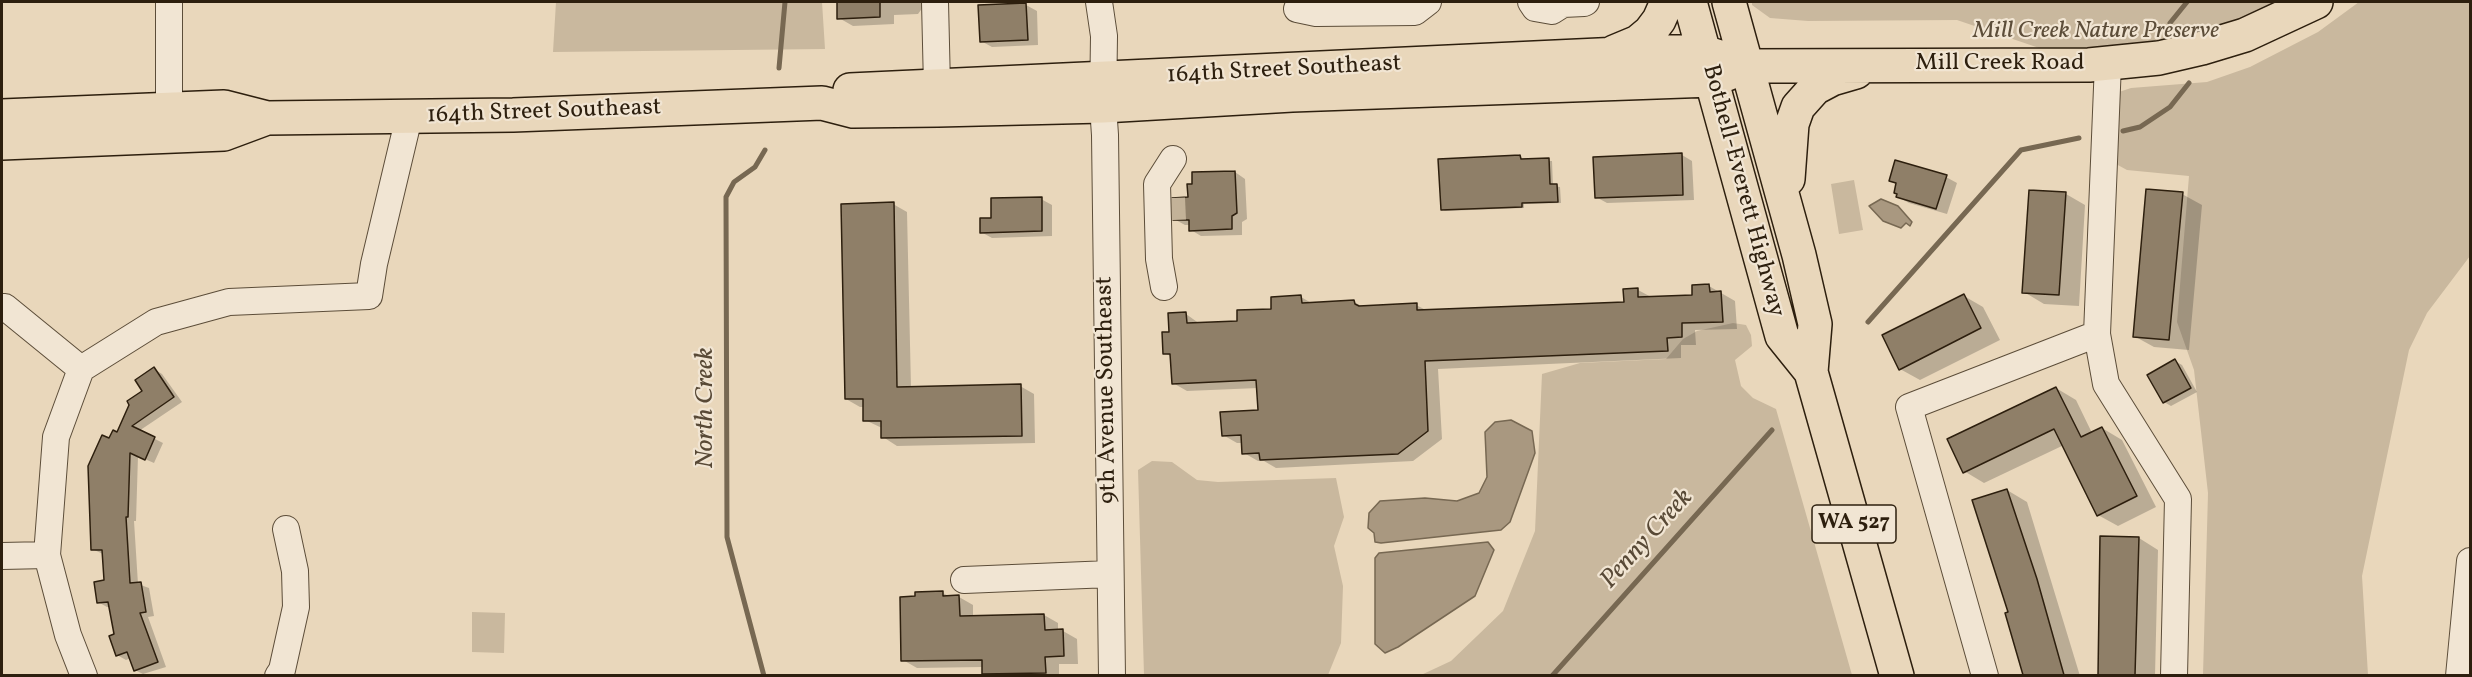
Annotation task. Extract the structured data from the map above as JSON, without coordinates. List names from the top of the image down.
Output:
{
  "streets": {
    "main road": [
      "Mill Creek Road",
      "164th Street Southeast",
      "Bothell-Everett Highway",
      "WA 527"
    ],
    "street": ["9th Avenue Southeast"]
  },
  "crossings": [
    ["Mill Creek Road", "164th Street Southeast"],
    ["Mill Creek Road", "Bothell-Everett Highway"],
    ["164th Street Southeast", "Bothell-Everett Highway"],
    ["164th Street Southeast", "9th Avenue Southeast"]
  ],
  "water": ["North Creek", "Penny Creek"],
  "parks": ["Mill Creek Nature Preserve"]
}
